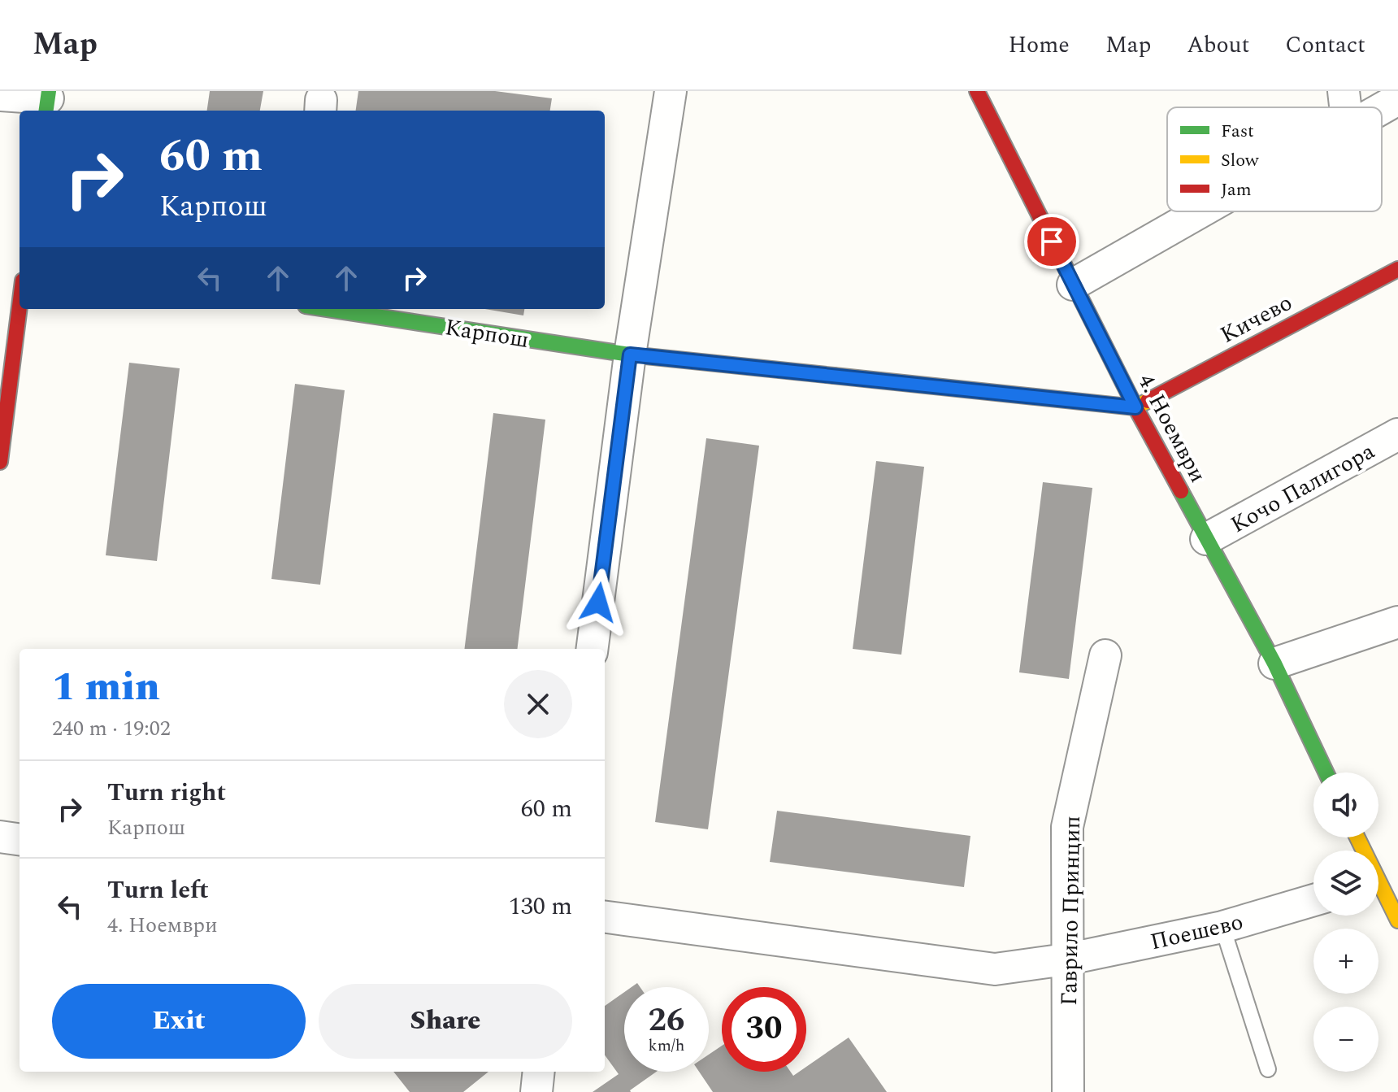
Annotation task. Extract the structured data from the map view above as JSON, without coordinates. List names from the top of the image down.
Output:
{
  "streets": {
    "street": [
      "Кичево",
      "Карпош",
      "4. Ноември",
      "Кочо Палигора",
      "Гаврило Принцип",
      "Поешево"
    ]
  },
  "crossings": [
    ["Кичево", "Карпош"],
    ["Кичево", "4. Ноември"],
    ["Карпош", "4. Ноември"],
    ["4. Ноември", "Кочо Палигора"],
    ["Гаврило Принцип", "Поешево"]
  ],
  "legend": ["Fast", "Slow", "Jam"],
  "page": {
    "header": "Map",
    "nav": [
      "Home",
      "Map",
      "About",
      "Contact"
    ],
    "turn": ["60 m", "Карпош"],
    "heading": ["1 min", "240 m · 19:02"],
    "list": [
      {
        "name": "Turn right",
        "note": "Карпош",
        "value": "60 m"
      },
      {
        "name": "Turn left",
        "note": "4. Ноември",
        "value": "130 m"
      }
    ],
    "map_buttons": ["+", "−"],
    "buttons": ["Exit", "Share"],
    "speed": "26 km/h",
    "limit": "30"
  }
}
